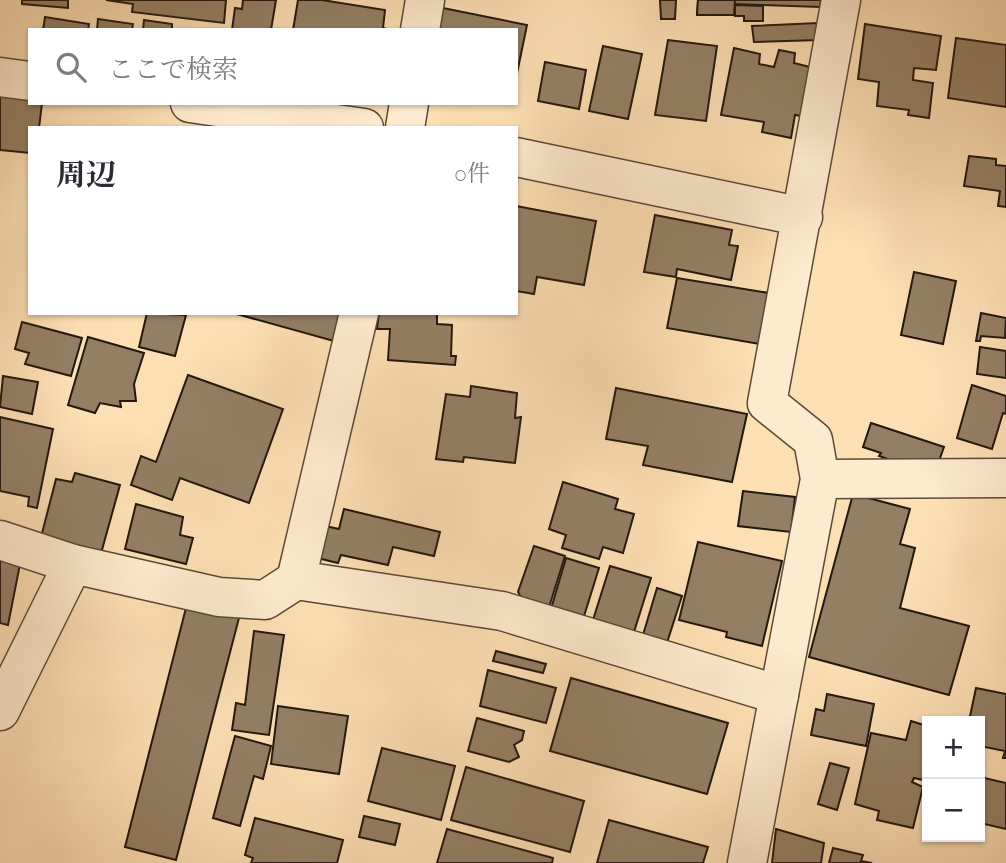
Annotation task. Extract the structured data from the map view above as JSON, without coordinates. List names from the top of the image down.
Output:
{
  "page": {
    "search": "ここで検索",
    "heading": ["周辺", "0件"],
    "map_buttons": ["+", "−"]
  }
}
